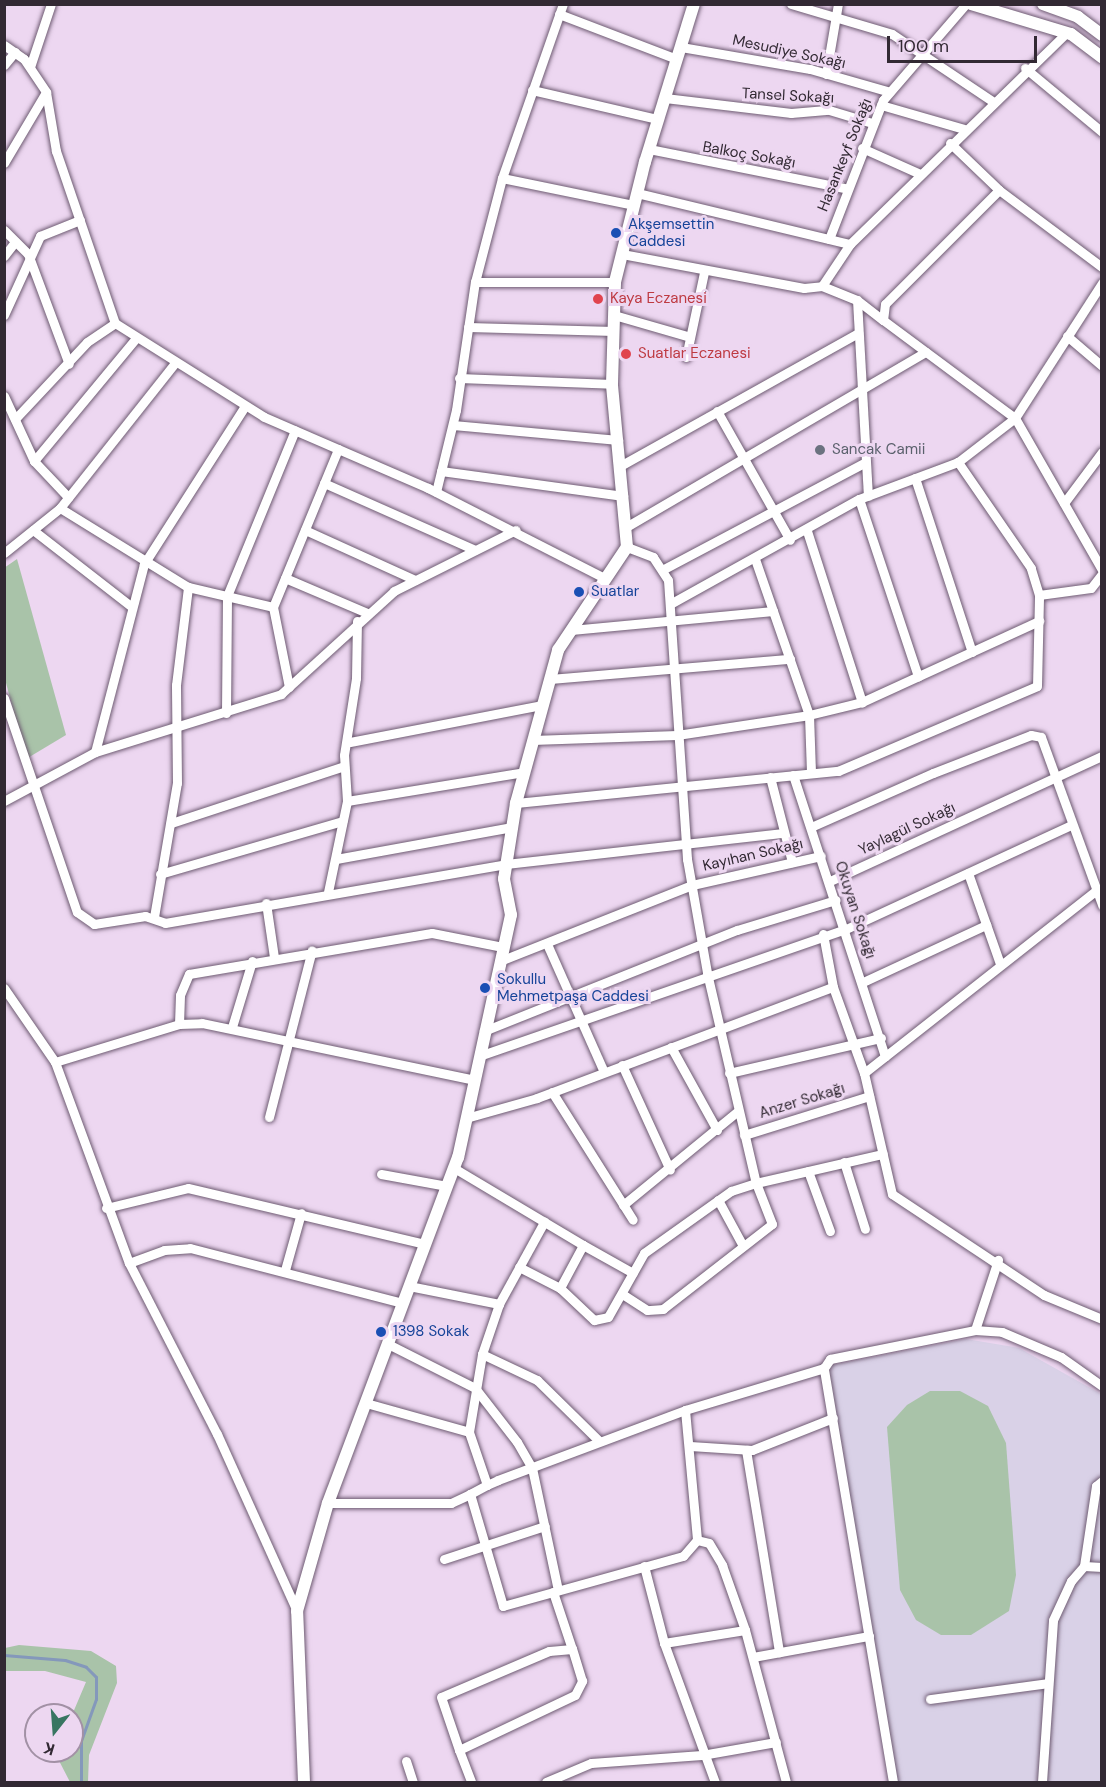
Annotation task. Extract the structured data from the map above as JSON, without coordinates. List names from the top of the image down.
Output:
{
  "streets": {
    "street": [
      "Mesudiye Sokağı",
      "Tansel Sokağı",
      "Balkoç Sokağı",
      "Hasankeyf Sokağı",
      "Yaylagül Sokağı",
      "Kayıhan Sokağı",
      "Okuyan Sokağı",
      "Anzer Sokağı"
    ]
  },
  "crossings": [
    ["Mesudiye Sokağı", "Hasankeyf Sokağı"],
    ["Tansel Sokağı", "Hasankeyf Sokağı"],
    ["Balkoç Sokağı", "Hasankeyf Sokağı"],
    ["Yaylagül Sokağı", "Okuyan Sokağı"],
    ["Kayıhan Sokağı", "Okuyan Sokağı"]
  ],
  "places": [
    "Akşemsettin Caddesi",
    "Kaya Eczanesi",
    "Suatlar Eczanesi",
    "Sancak Camii",
    "Suatlar",
    "Sokullu Mehmetpaşa Caddesi",
    "1398 Sokak"
  ],
  "scale_bar": "100 m",
  "north": "bottom"
}
